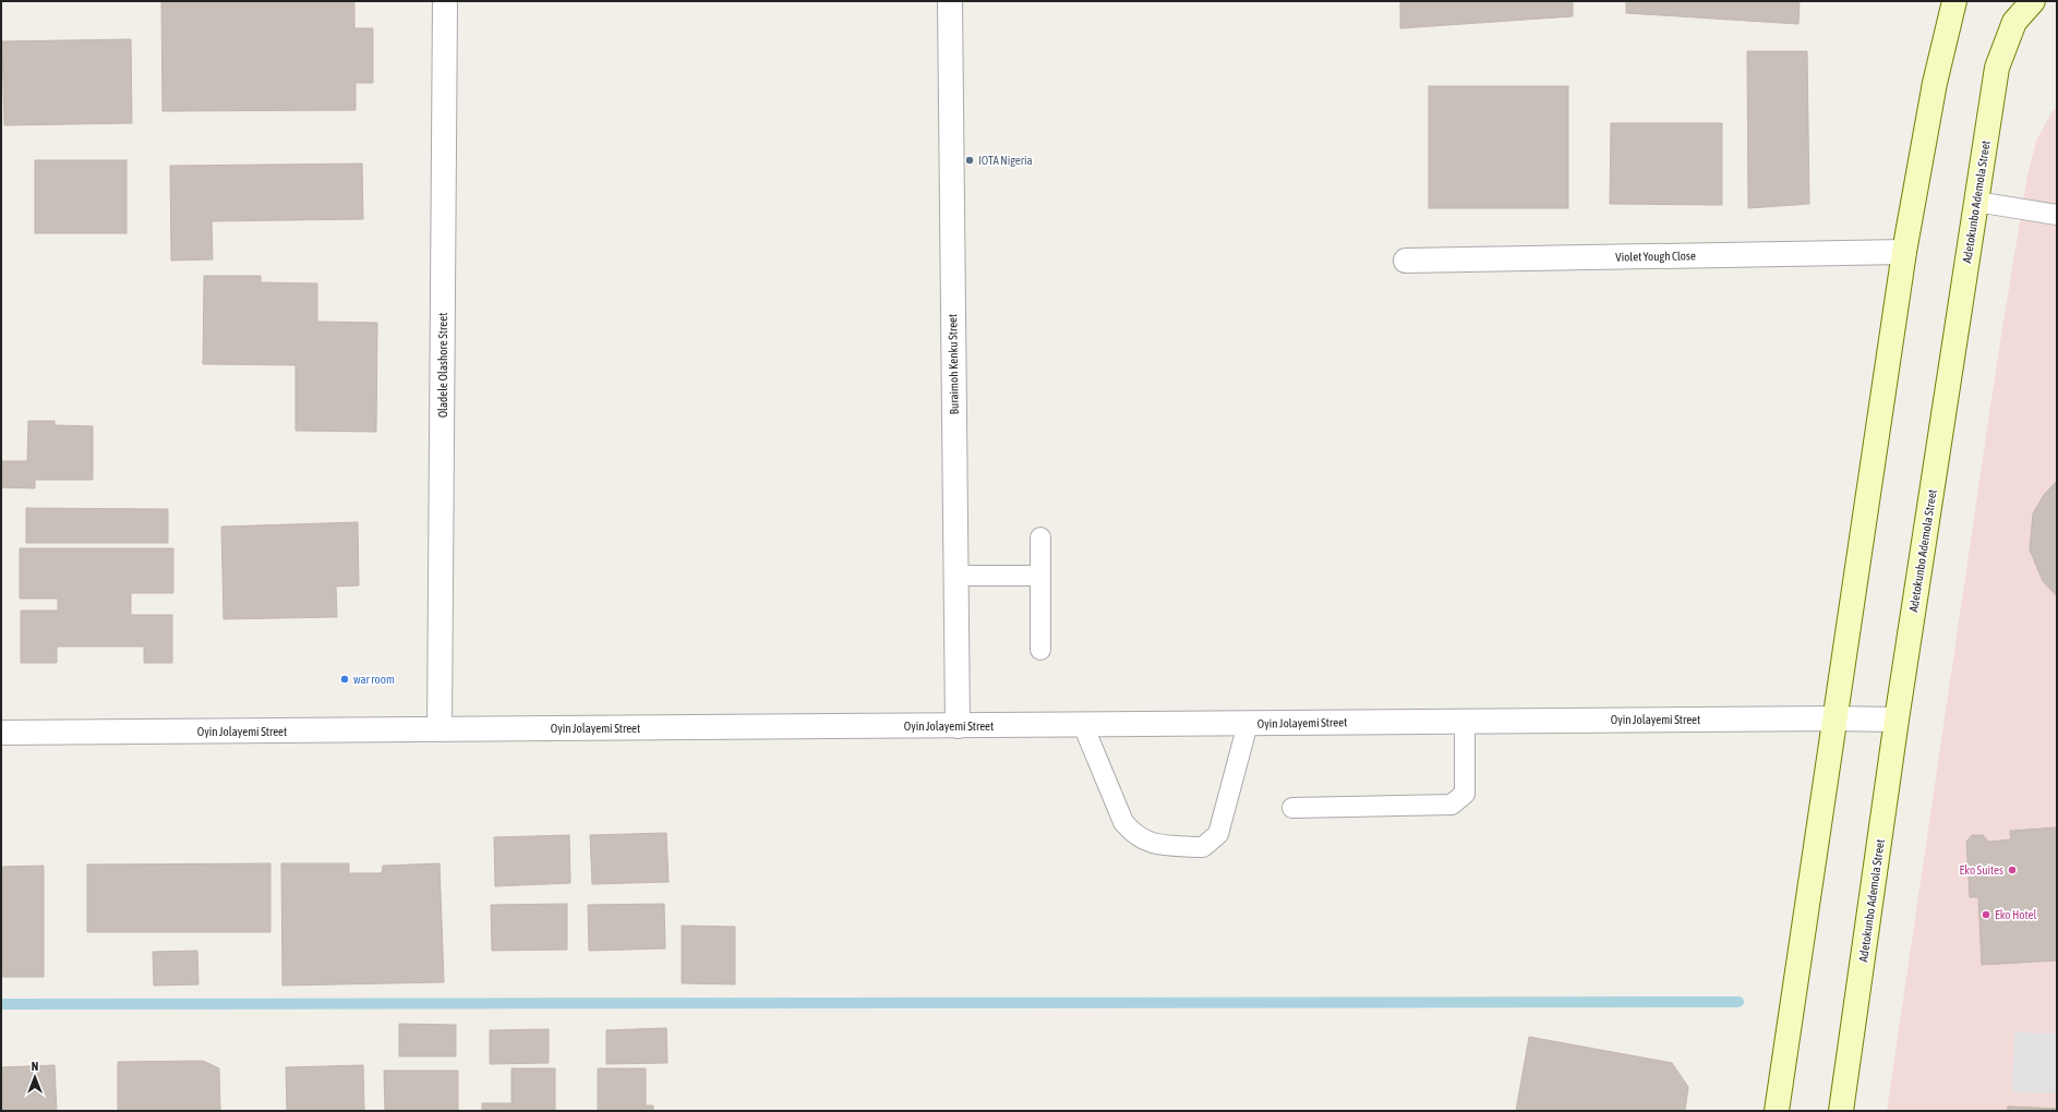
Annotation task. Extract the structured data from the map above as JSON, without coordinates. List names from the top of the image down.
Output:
{
  "streets": {
    "main road": ["Adetokunbo Ademola Street"],
    "street": [
      "Violet Yough Close",
      "Buraimoh Kenku Street",
      "Oladele Olashore Street",
      "Oyin Jolayemi Street"
    ]
  },
  "crossings": [
    ["Adetokunbo Ademola Street", "Oyin Jolayemi Street"],
    ["Buraimoh Kenku Street", "Oyin Jolayemi Street"],
    ["Oladele Olashore Street", "Oyin Jolayemi Street"]
  ],
  "places": [
    "IOTA Nigeria",
    "war room",
    "Eko Suites",
    "Eko Hotel"
  ],
  "north": "top"
}
